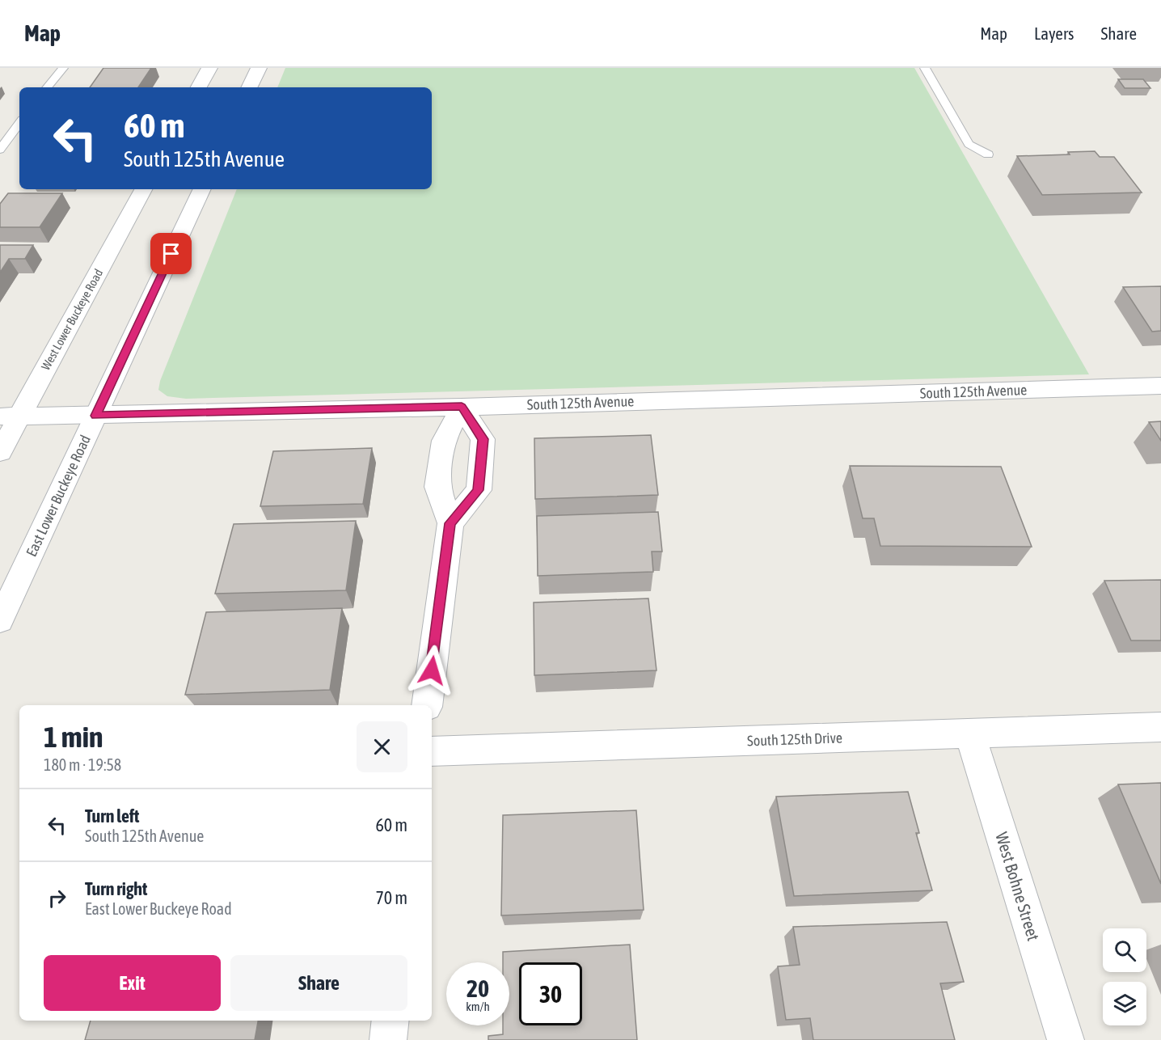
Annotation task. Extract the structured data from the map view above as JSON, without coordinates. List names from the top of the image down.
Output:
{
  "streets": {
    "street": [
      "West Lower Buckeye Road",
      "South 125th Avenue",
      "East Lower Buckeye Road",
      "South 125th Drive",
      "West Bohne Street"
    ]
  },
  "crossings": [
    ["West Lower Buckeye Road", "South 125th Avenue"],
    ["South 125th Avenue", "East Lower Buckeye Road"],
    ["South 125th Drive", "West Bohne Street"]
  ],
  "page": {
    "header": "Map",
    "nav": ["Map", "Layers", "Share"],
    "turn": ["60 m", "South 125th Avenue"],
    "heading": ["1 min", "180 m · 19:58"],
    "list": [
      {
        "name": "Turn left",
        "note": "South 125th Avenue",
        "value": "60 m"
      },
      {
        "name": "Turn right",
        "note": "East Lower Buckeye Road",
        "value": "70 m"
      }
    ],
    "buttons": ["Exit", "Share"],
    "speed": "20 km/h",
    "limit": "30"
  }
}
